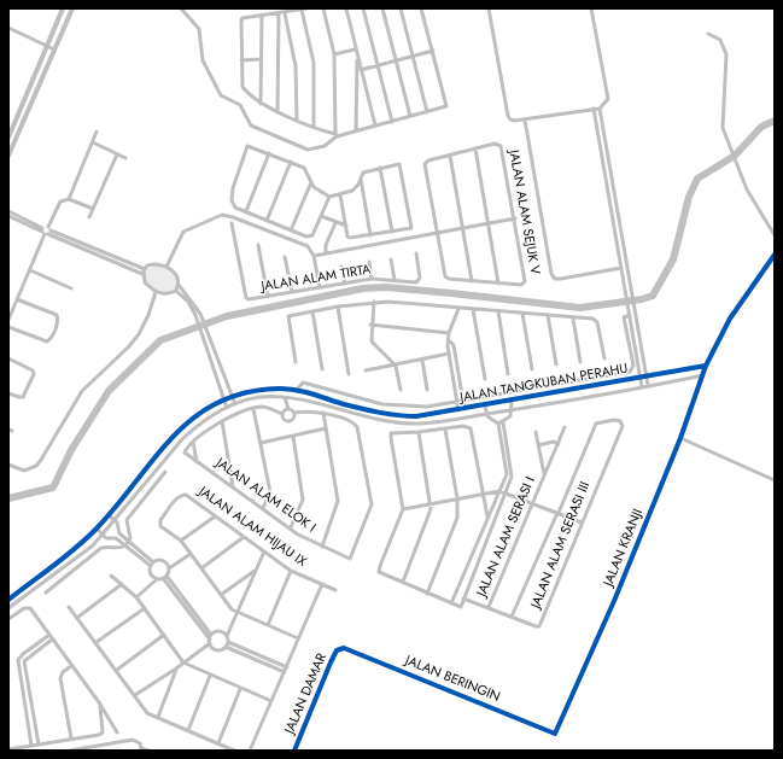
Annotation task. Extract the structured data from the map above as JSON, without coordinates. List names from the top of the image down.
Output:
{
  "streets": {
    "street": [
      "JALAN ALAM SEJUK V",
      "JALAN ALAM TIRTA",
      "JALAN TANGKUBAN PERAHU",
      "JALAN ALAM ELOK I",
      "JALAN ALAM HIJAU IX",
      "JALAN ALAM SERASI I",
      "JALAN ALAM SERASI III",
      "JALAN KRANJI",
      "JALAN BERINGIN",
      "JALAN DAMAR"
    ]
  },
  "crossings": [
    ["JALAN TANGKUBAN PERAHU", "JALAN KRANJI"],
    ["JALAN ALAM SERASI I", "JALAN ALAM SERASI III"],
    ["JALAN KRANJI", "JALAN BERINGIN"],
    ["JALAN BERINGIN", "JALAN DAMAR"]
  ]
}
